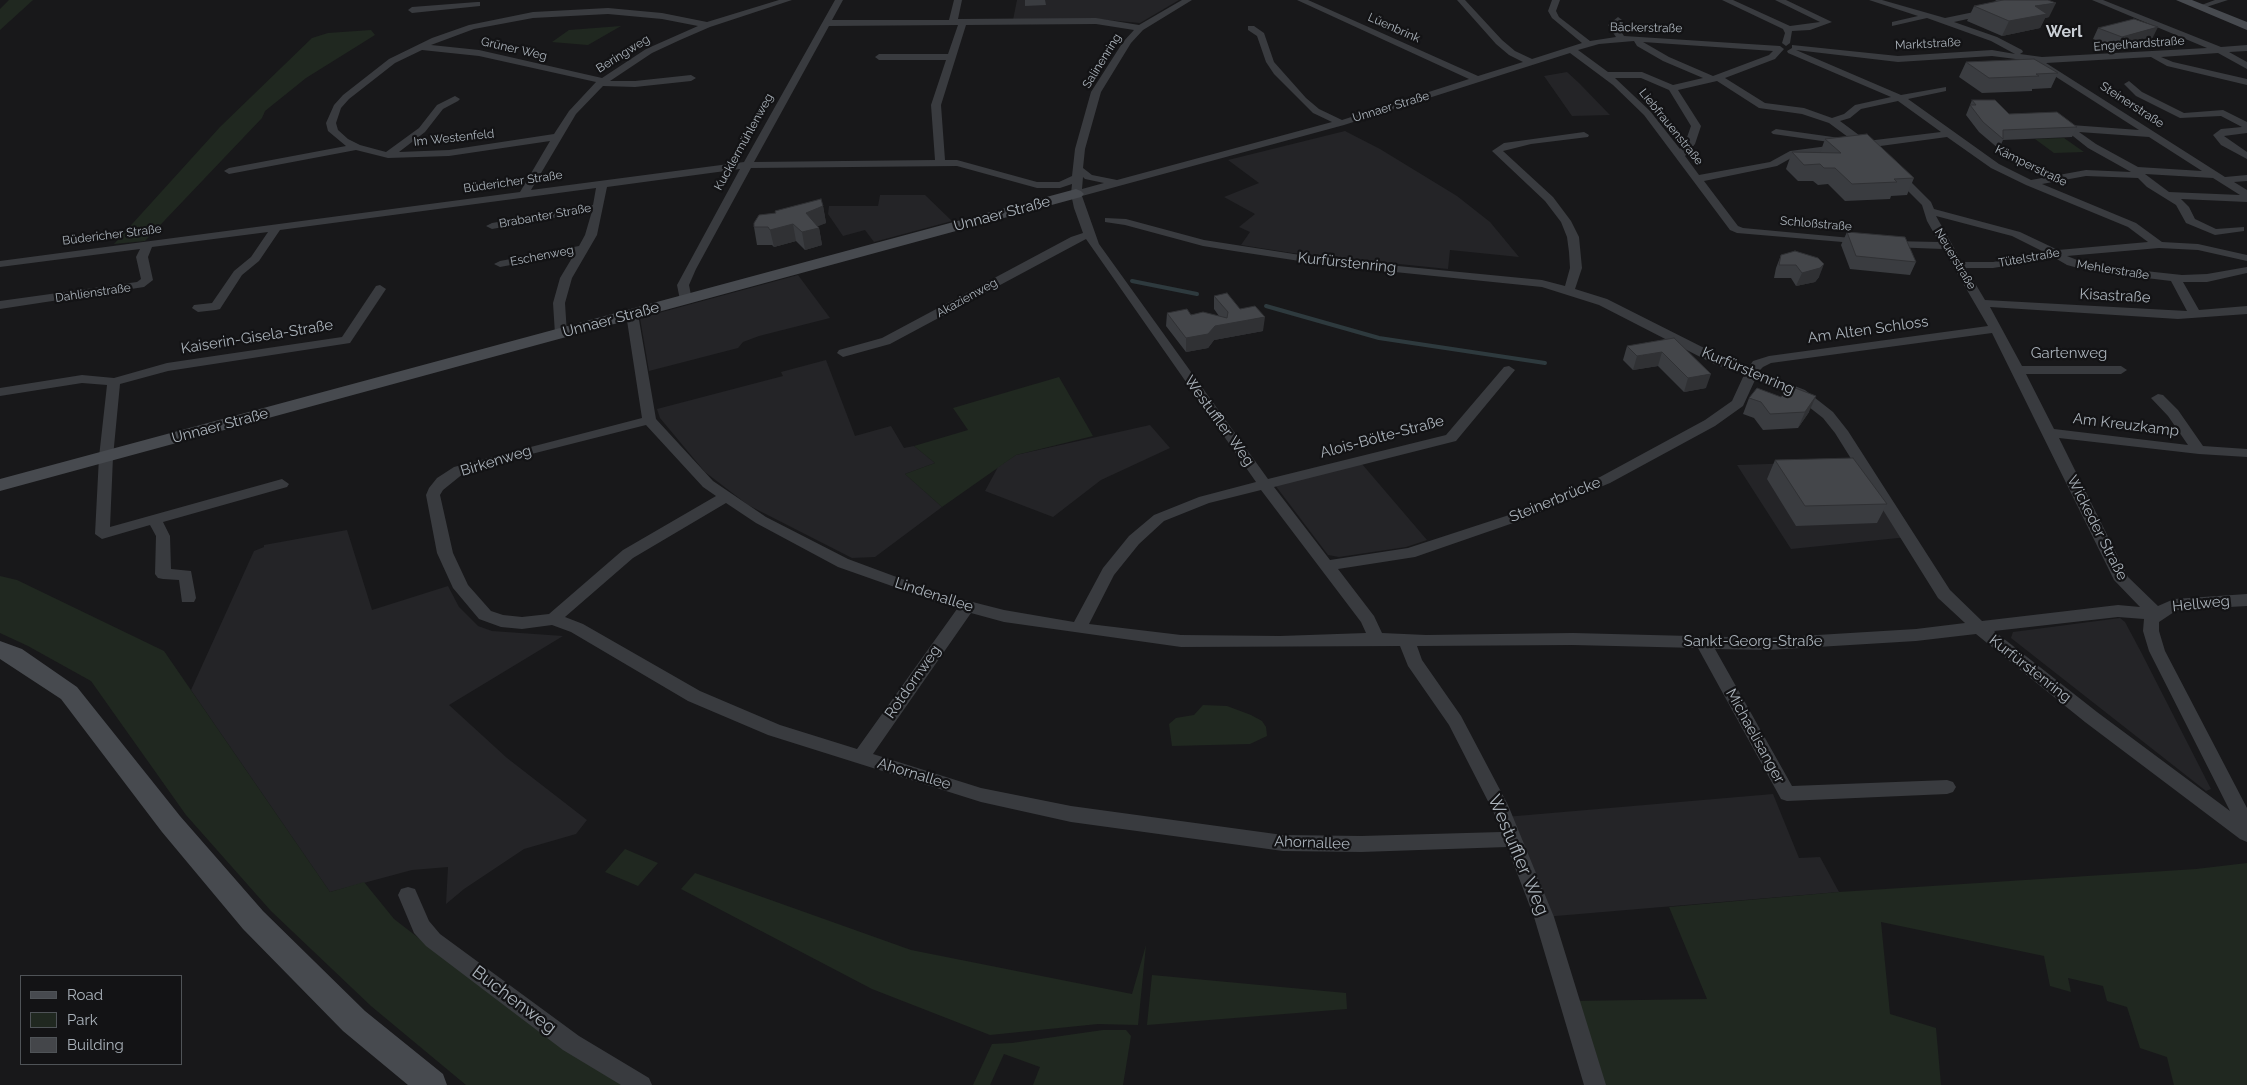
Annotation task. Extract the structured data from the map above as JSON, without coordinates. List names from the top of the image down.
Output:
{
  "streets": {
    "street": [
      "Lüenbrink",
      "Bäckerstraße",
      "Marktstraße",
      "Engelhardstraße",
      "Grüner Weg",
      "Beringweg",
      "Salinenring",
      "Steinerstraße",
      "Unnaer Straße",
      "Liebfrauenstraße",
      "Im Westenfeld",
      "Kucklermühlenweg",
      "Kämperstraße",
      "Büdericher Straße",
      "Brabanter Straße",
      "Schloßstraße",
      "Eschenweg",
      "Tütelstraße",
      "Neuerstraße",
      "Kurfürstenring",
      "Mehlerstraße",
      "Dahlienstraße",
      "Kisastraße",
      "Akazienweg",
      "Am Alten Schloss",
      "Kaiserin-Gisela-Straße",
      "Gartenweg",
      "Westuffler Weg",
      "Am Kreuzkamp",
      "Alois-Bölte-Straße",
      "Birkenweg",
      "Steinerbrücke",
      "Wickeder Straße",
      "Lindenallee",
      "Hellweg",
      "Sankt-Georg-Straße",
      "Rotdornweg",
      "Michaelisanger",
      "Ahornallee",
      "Buchenweg"
    ]
  },
  "crossings": [
    ["Lüenbrink", "Unnaer Straße"],
    ["Bäckerstraße", "Marktstraße"],
    ["Bäckerstraße", "Unnaer Straße"],
    ["Bäckerstraße", "Liebfrauenstraße"],
    ["Bäckerstraße", "Kämperstraße"],
    ["Bäckerstraße", "Neuerstraße"],
    ["Marktstraße", "Engelhardstraße"],
    ["Marktstraße", "Steinerstraße"],
    ["Marktstraße", "Kämperstraße"],
    ["Engelhardstraße", "Steinerstraße"],
    ["Grüner Weg", "Beringweg"],
    ["Grüner Weg", "Im Westenfeld"],
    ["Beringweg", "Im Westenfeld"],
    ["Beringweg", "Büdericher Straße"],
    ["Salinenring", "Unnaer Straße"],
    ["Salinenring", "Büdericher Straße"],
    ["Salinenring", "Westuffler Weg"],
    ["Steinerstraße", "Kämperstraße"],
    ["Unnaer Straße", "Kucklermühlenweg"],
    ["Unnaer Straße", "Büdericher Straße"],
    ["Unnaer Straße", "Brabanter Straße"],
    ["Unnaer Straße", "Westuffler Weg"],
    ["Liebfrauenstraße", "Schloßstraße"],
    ["Kucklermühlenweg", "Büdericher Straße"],
    ["Kämperstraße", "Tütelstraße"],
    ["Büdericher Straße", "Brabanter Straße"],
    ["Büdericher Straße", "Dahlienstraße"],
    ["Brabanter Straße", "Eschenweg"],
    ["Schloßstraße", "Neuerstraße"],
    ["Tütelstraße", "Neuerstraße"],
    ["Tütelstraße", "Mehlerstraße"],
    ["Neuerstraße", "Mehlerstraße"],
    ["Neuerstraße", "Kisastraße"],
    ["Neuerstraße", "Am Alten Schloss"],
    ["Neuerstraße", "Wickeder Straße"],
    ["Kurfürstenring", "Am Alten Schloss"],
    ["Kurfürstenring", "Steinerbrücke"],
    ["Kurfürstenring", "Sankt-Georg-Straße"],
    ["Akazienweg", "Westuffler Weg"],
    ["Am Alten Schloss", "Steinerbrücke"],
    ["Am Alten Schloss", "Wickeder Straße"],
    ["Gartenweg", "Wickeder Straße"],
    ["Westuffler Weg", "Alois-Bölte-Straße"],
    ["Westuffler Weg", "Steinerbrücke"],
    ["Westuffler Weg", "Lindenallee"],
    ["Westuffler Weg", "Sankt-Georg-Straße"],
    ["Westuffler Weg", "Ahornallee"],
    ["Am Kreuzkamp", "Wickeder Straße"],
    ["Alois-Bölte-Straße", "Lindenallee"],
    ["Birkenweg", "Lindenallee"],
    ["Birkenweg", "Ahornallee"],
    ["Wickeder Straße", "Hellweg"],
    ["Wickeder Straße", "Sankt-Georg-Straße"],
    ["Lindenallee", "Sankt-Georg-Straße"],
    ["Lindenallee", "Rotdornweg"],
    ["Hellweg", "Sankt-Georg-Straße"],
    ["Sankt-Georg-Straße", "Michaelisanger"],
    ["Rotdornweg", "Ahornallee"]
  ],
  "districts": ["Werl"],
  "legend": ["Road", "Park", "Building"]
}
